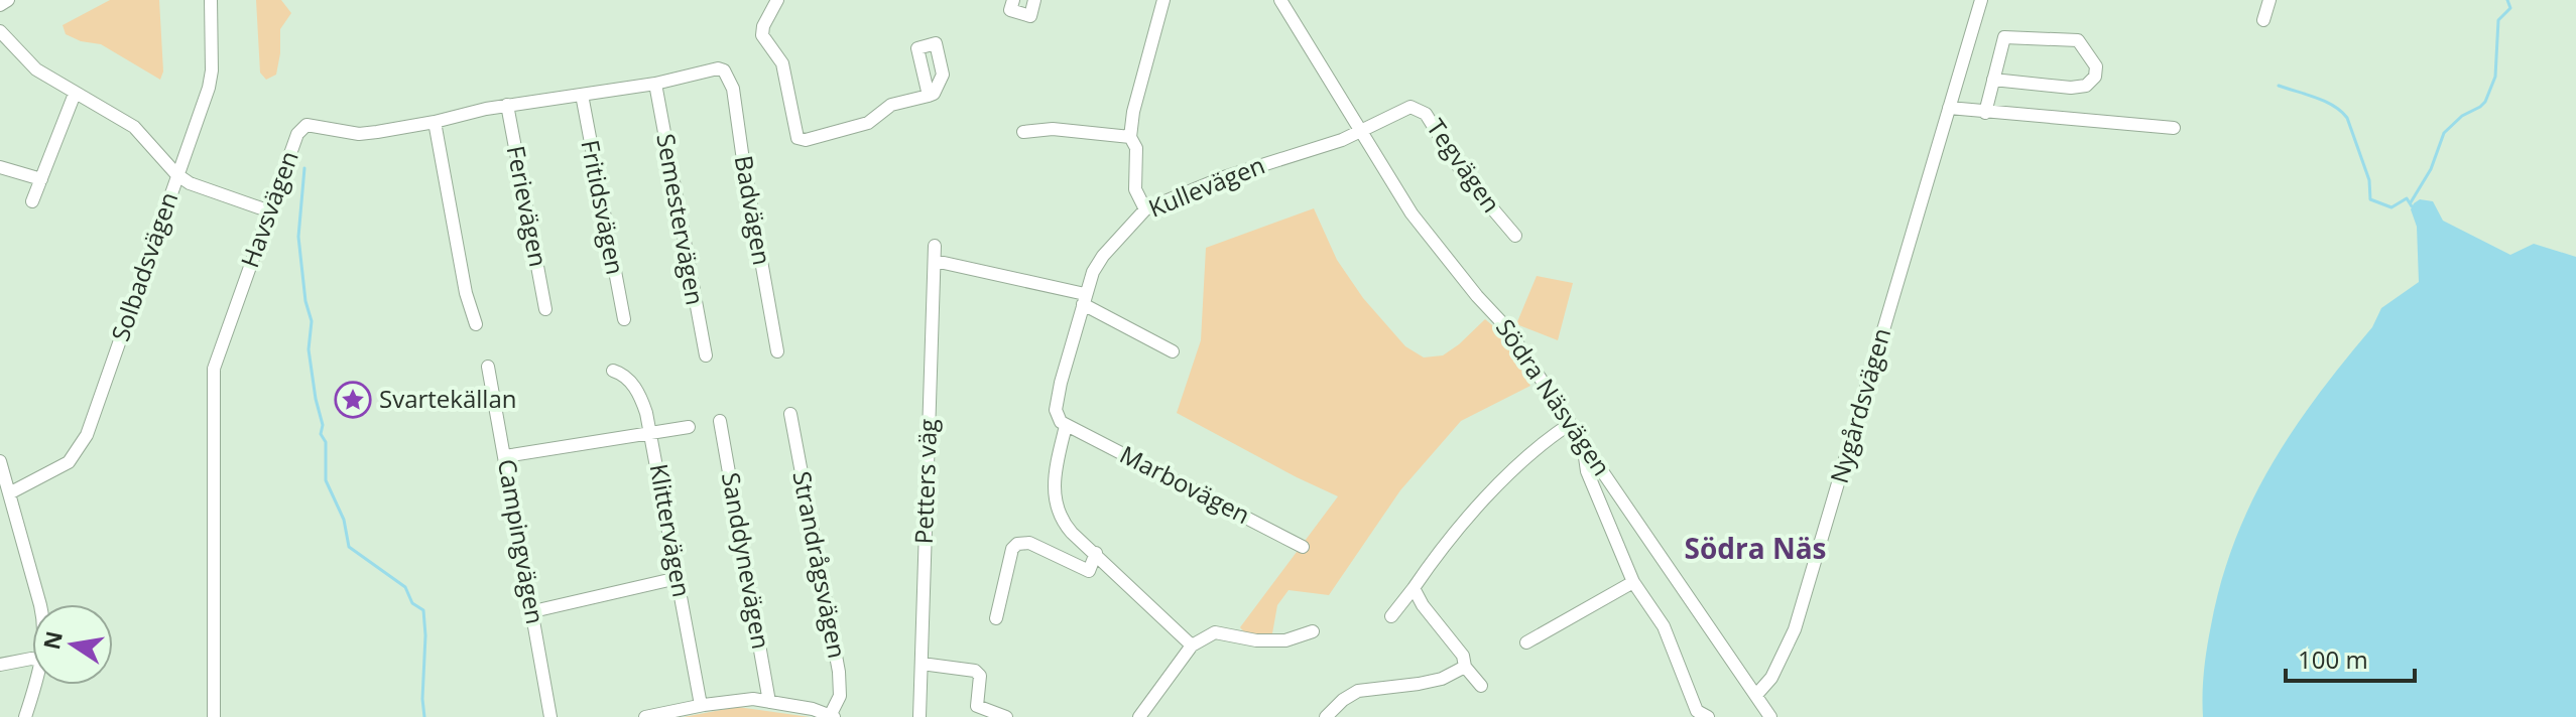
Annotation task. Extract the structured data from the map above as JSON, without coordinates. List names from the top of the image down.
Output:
{
  "streets": {
    "street": [
      "Tegvägen",
      "Kullevägen",
      "Ferievägen",
      "Fritidsvägen",
      "Havsvägen",
      "Badvägen",
      "Semestervägen",
      "Solbadsvägen",
      "Södra Näsvägen",
      "Nygårdsvägen",
      "Petters väg",
      "Marbovägen",
      "Klittervägen",
      "Campingvägen",
      "Sanddynevägen",
      "Strandrågsvägen"
    ]
  },
  "crossings": [
    ["Tegvägen", "Kullevägen"],
    ["Tegvägen", "Södra Näsvägen"],
    ["Kullevägen", "Södra Näsvägen"],
    ["Kullevägen", "Marbovägen"],
    ["Ferievägen", "Havsvägen"],
    ["Fritidsvägen", "Havsvägen"],
    ["Havsvägen", "Badvägen"],
    ["Havsvägen", "Semestervägen"],
    ["Södra Näsvägen", "Nygårdsvägen"]
  ],
  "districts": ["Södra Näs"],
  "places": {
    "place": ["Svartekällan"]
  },
  "scale_bar": "100 m",
  "north": "left"
}
